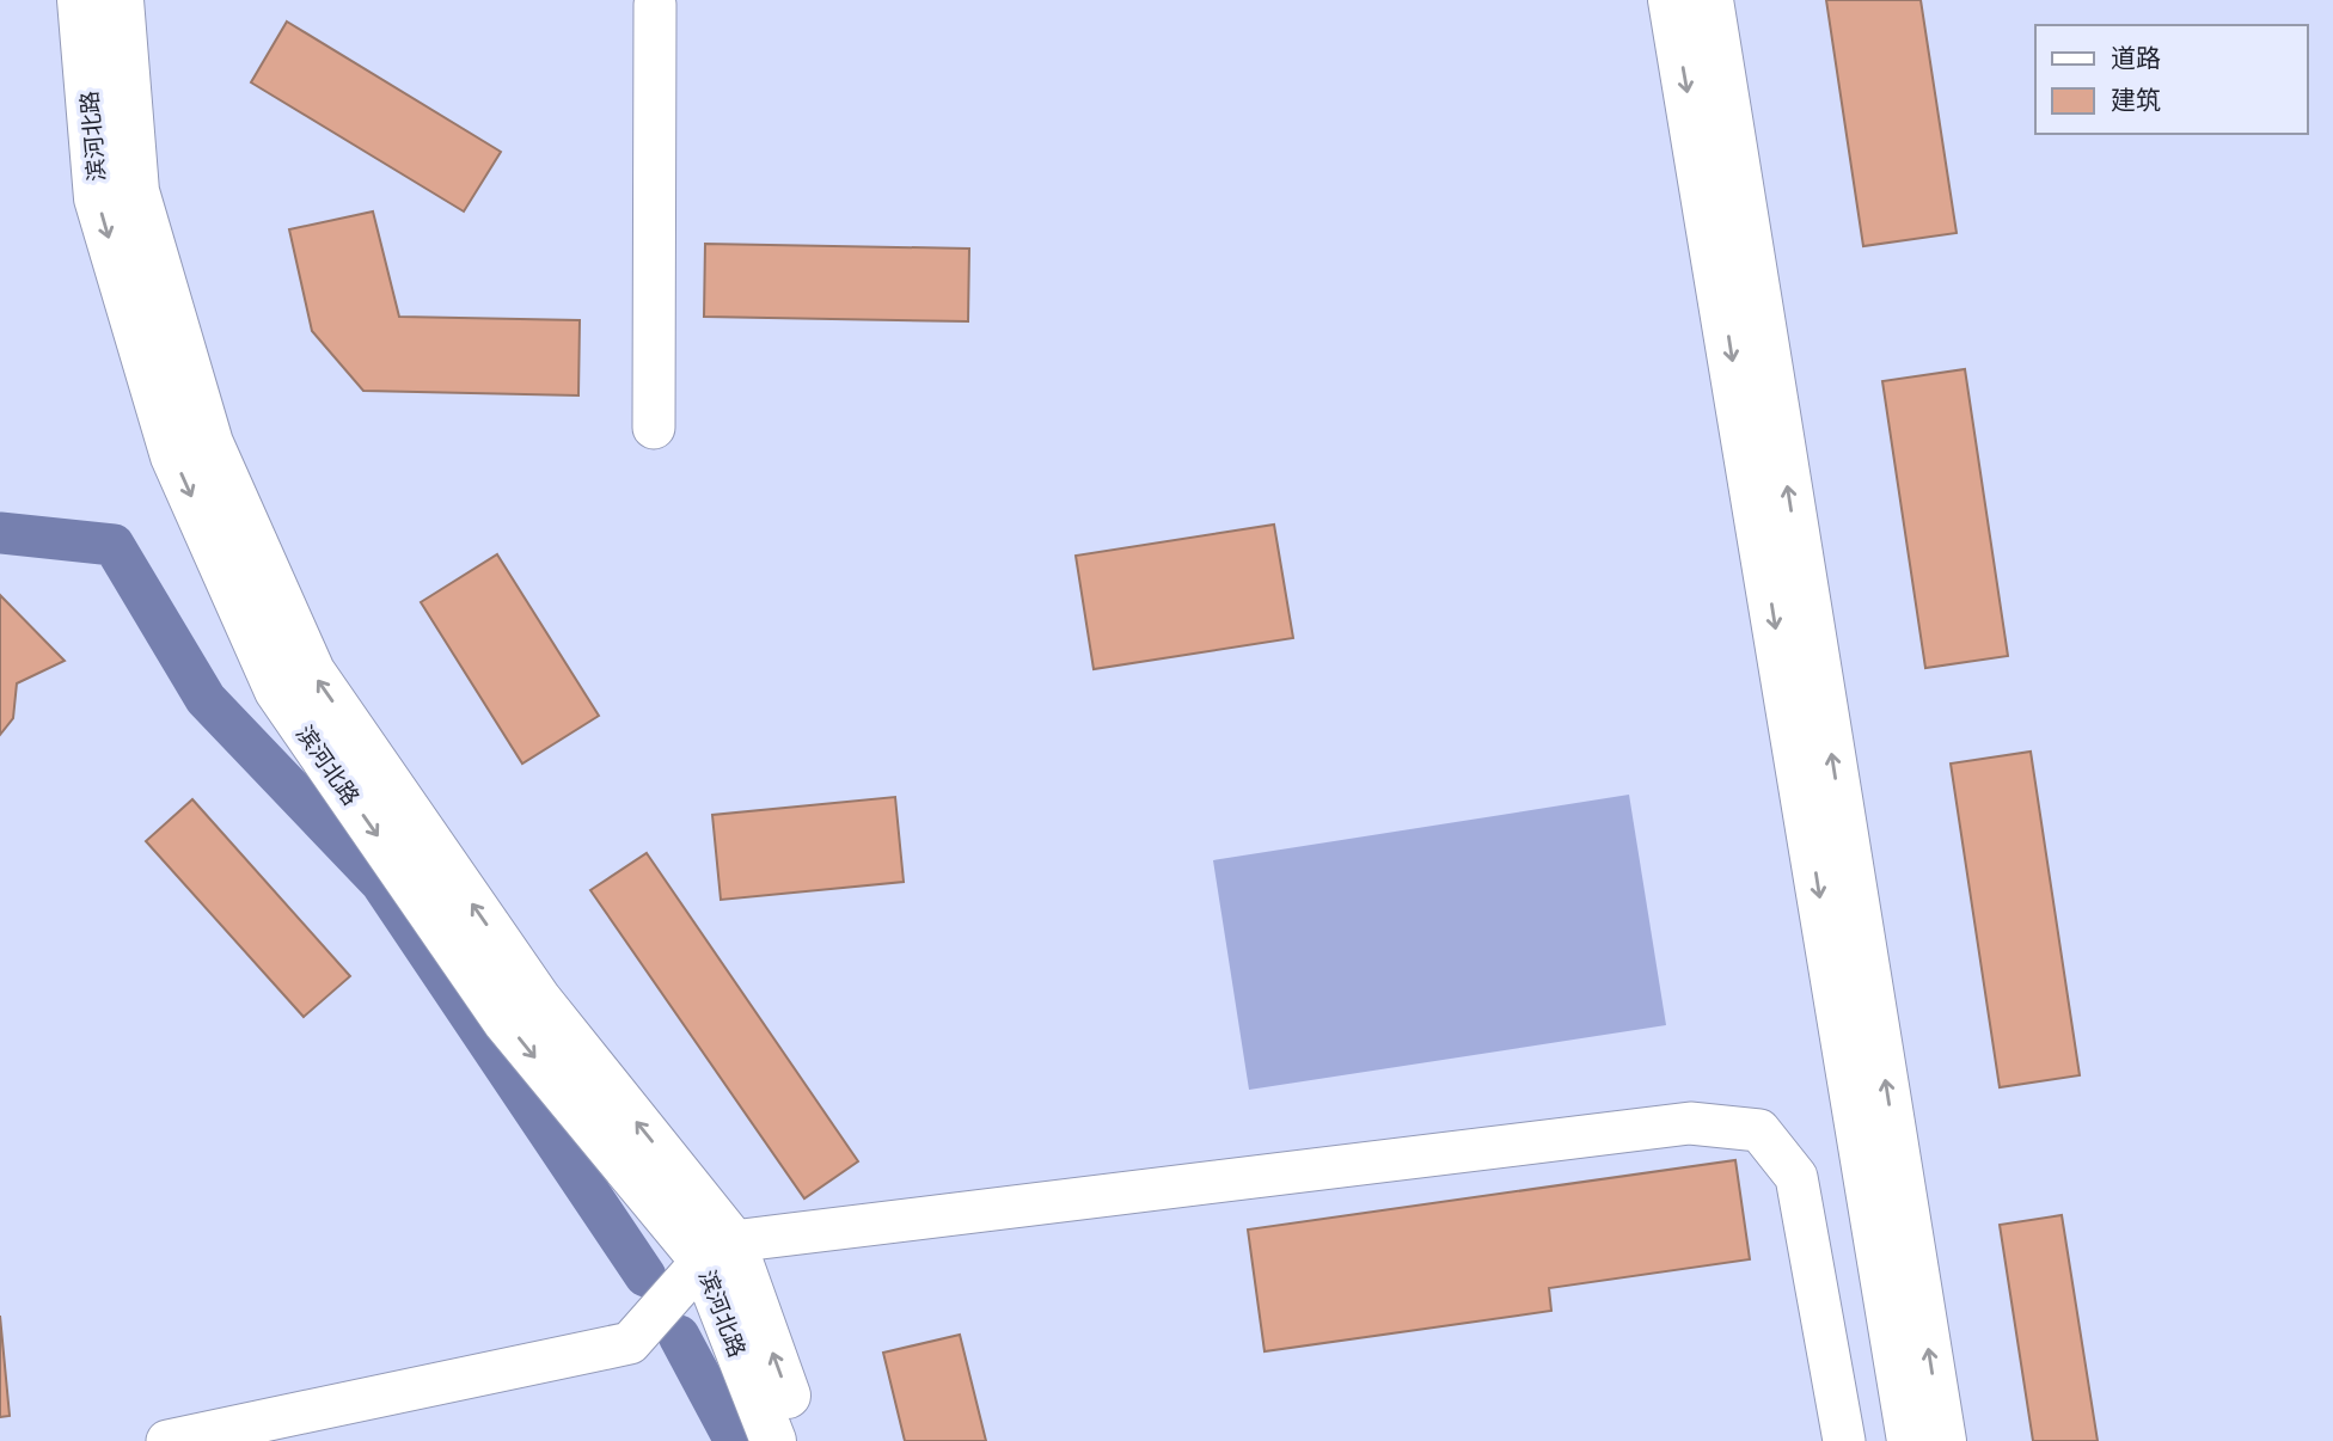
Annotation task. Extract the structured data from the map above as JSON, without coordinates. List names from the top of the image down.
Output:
{
  "streets": {
    "main road": ["滨河北路"]
  },
  "legend": ["道路", "建筑"]
}
